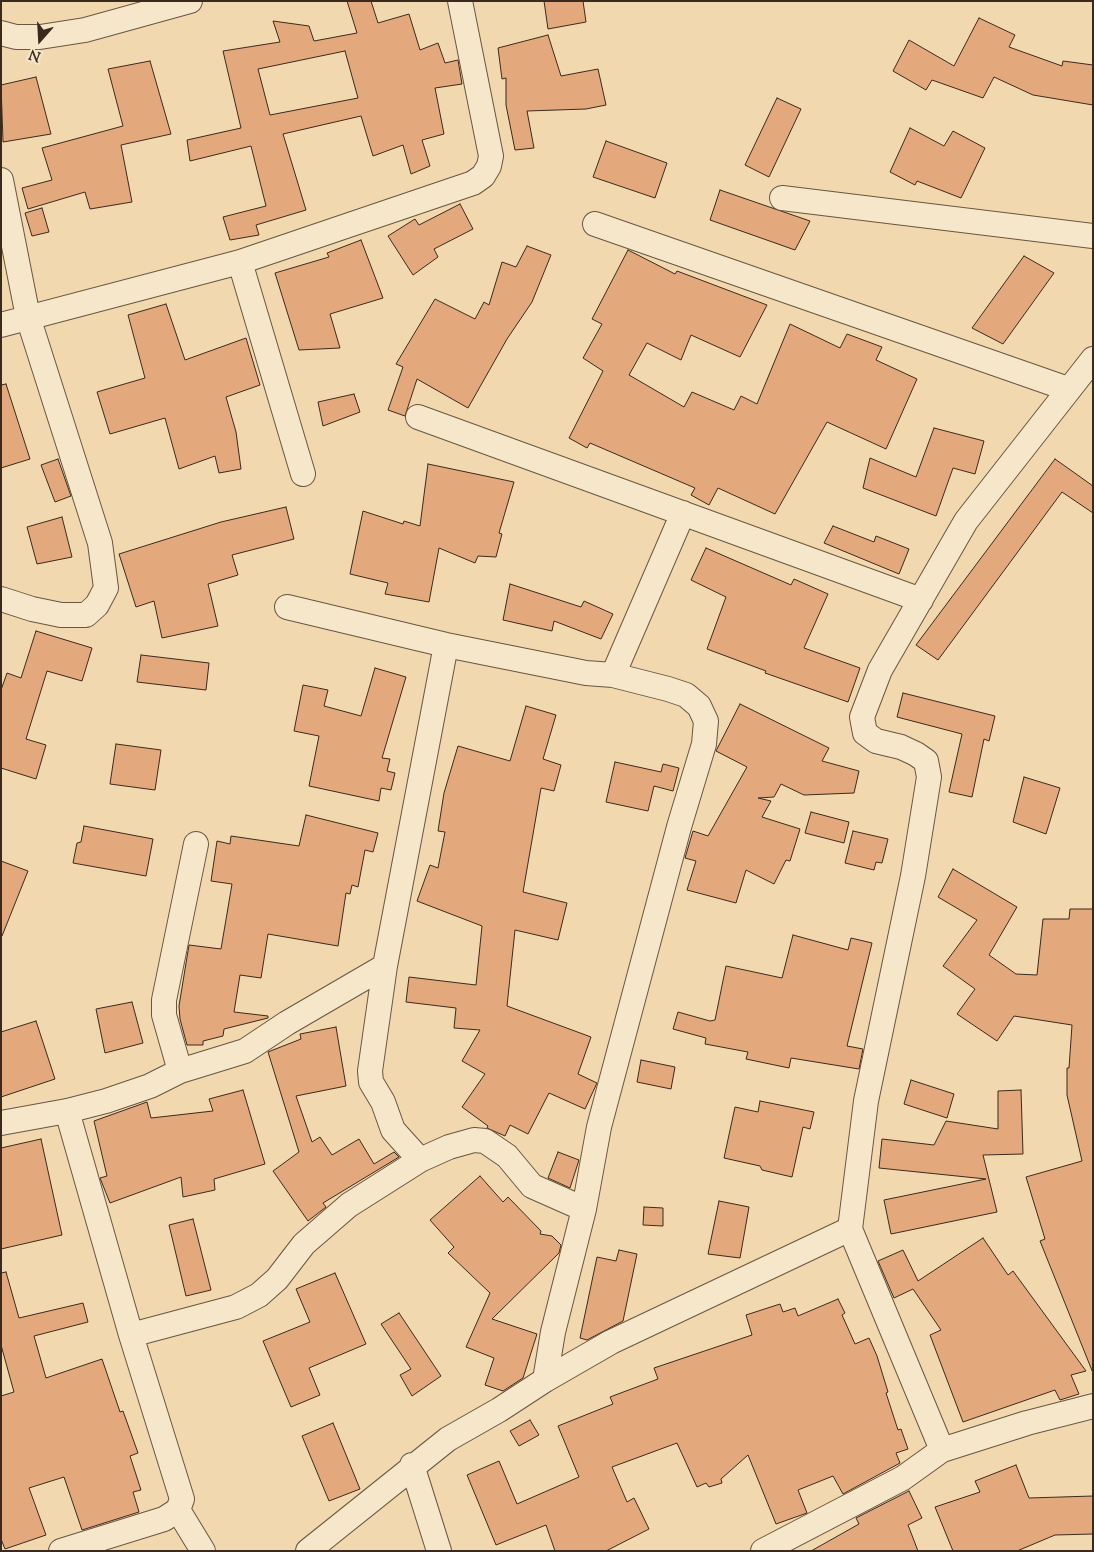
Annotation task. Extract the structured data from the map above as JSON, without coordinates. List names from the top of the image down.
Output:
{
  "north": "bottom"
}
